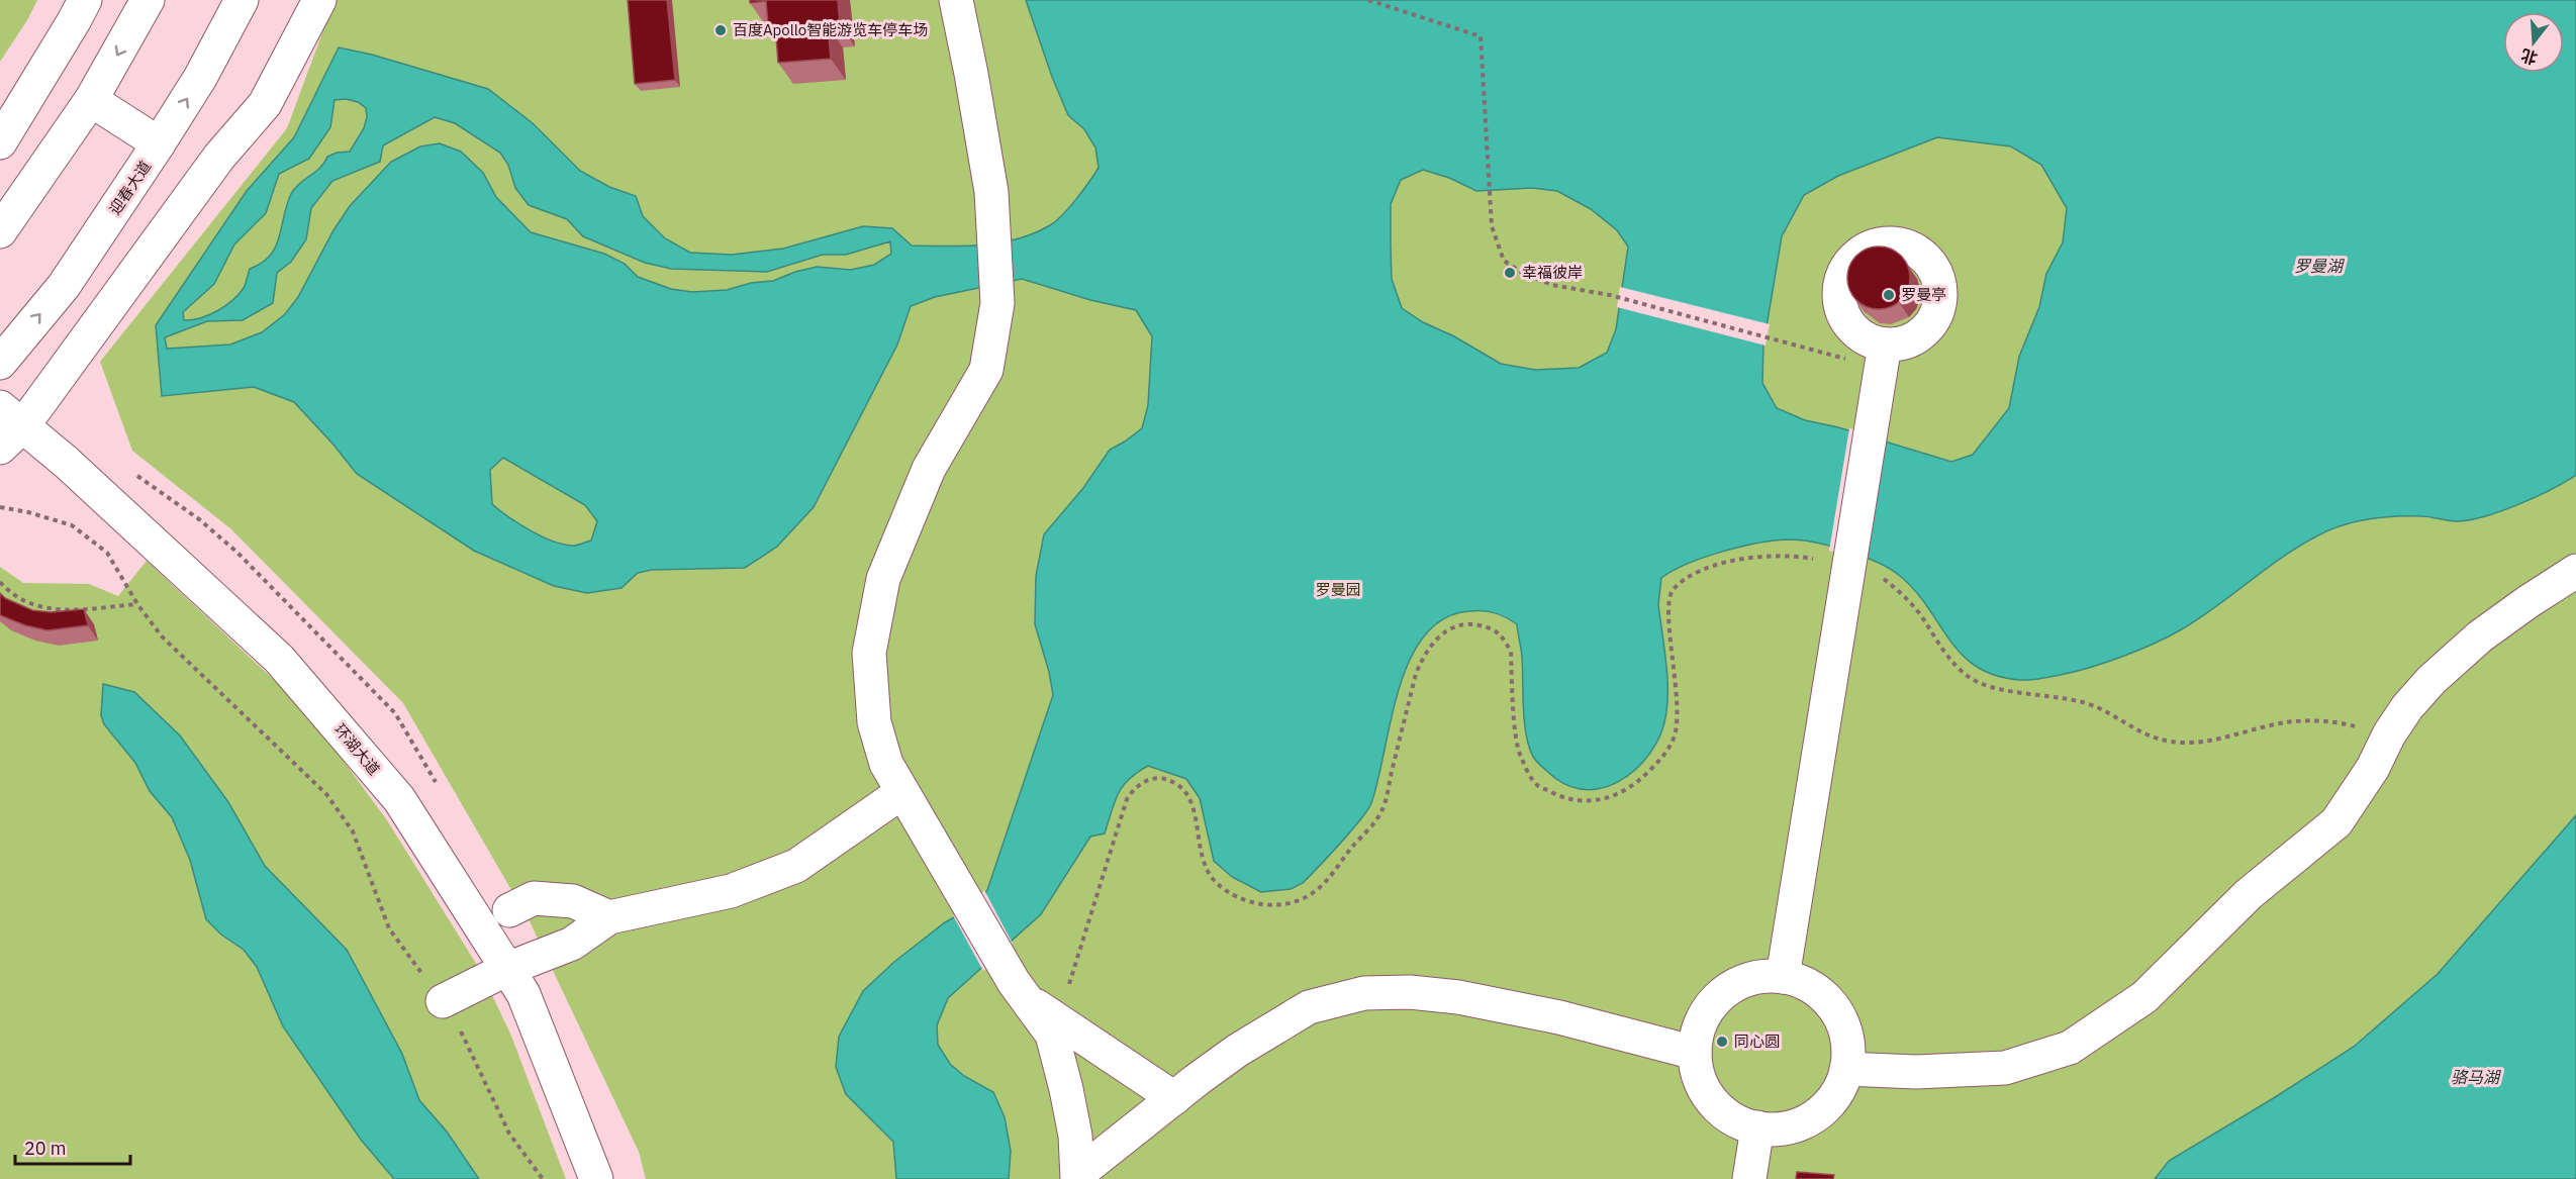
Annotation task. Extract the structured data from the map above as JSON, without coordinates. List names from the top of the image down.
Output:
{
  "streets": {
    "street": ["迎春大道", "环湖大道"]
  },
  "water": ["罗曼湖", "骆马湖"],
  "parks": ["罗曼园"],
  "places": [
    "百度Apollo智能游览车停车场",
    "幸福彼岸",
    "罗曼亭",
    "同心圆"
  ],
  "scale_bar": "20 m",
  "north": "bottom"
}
